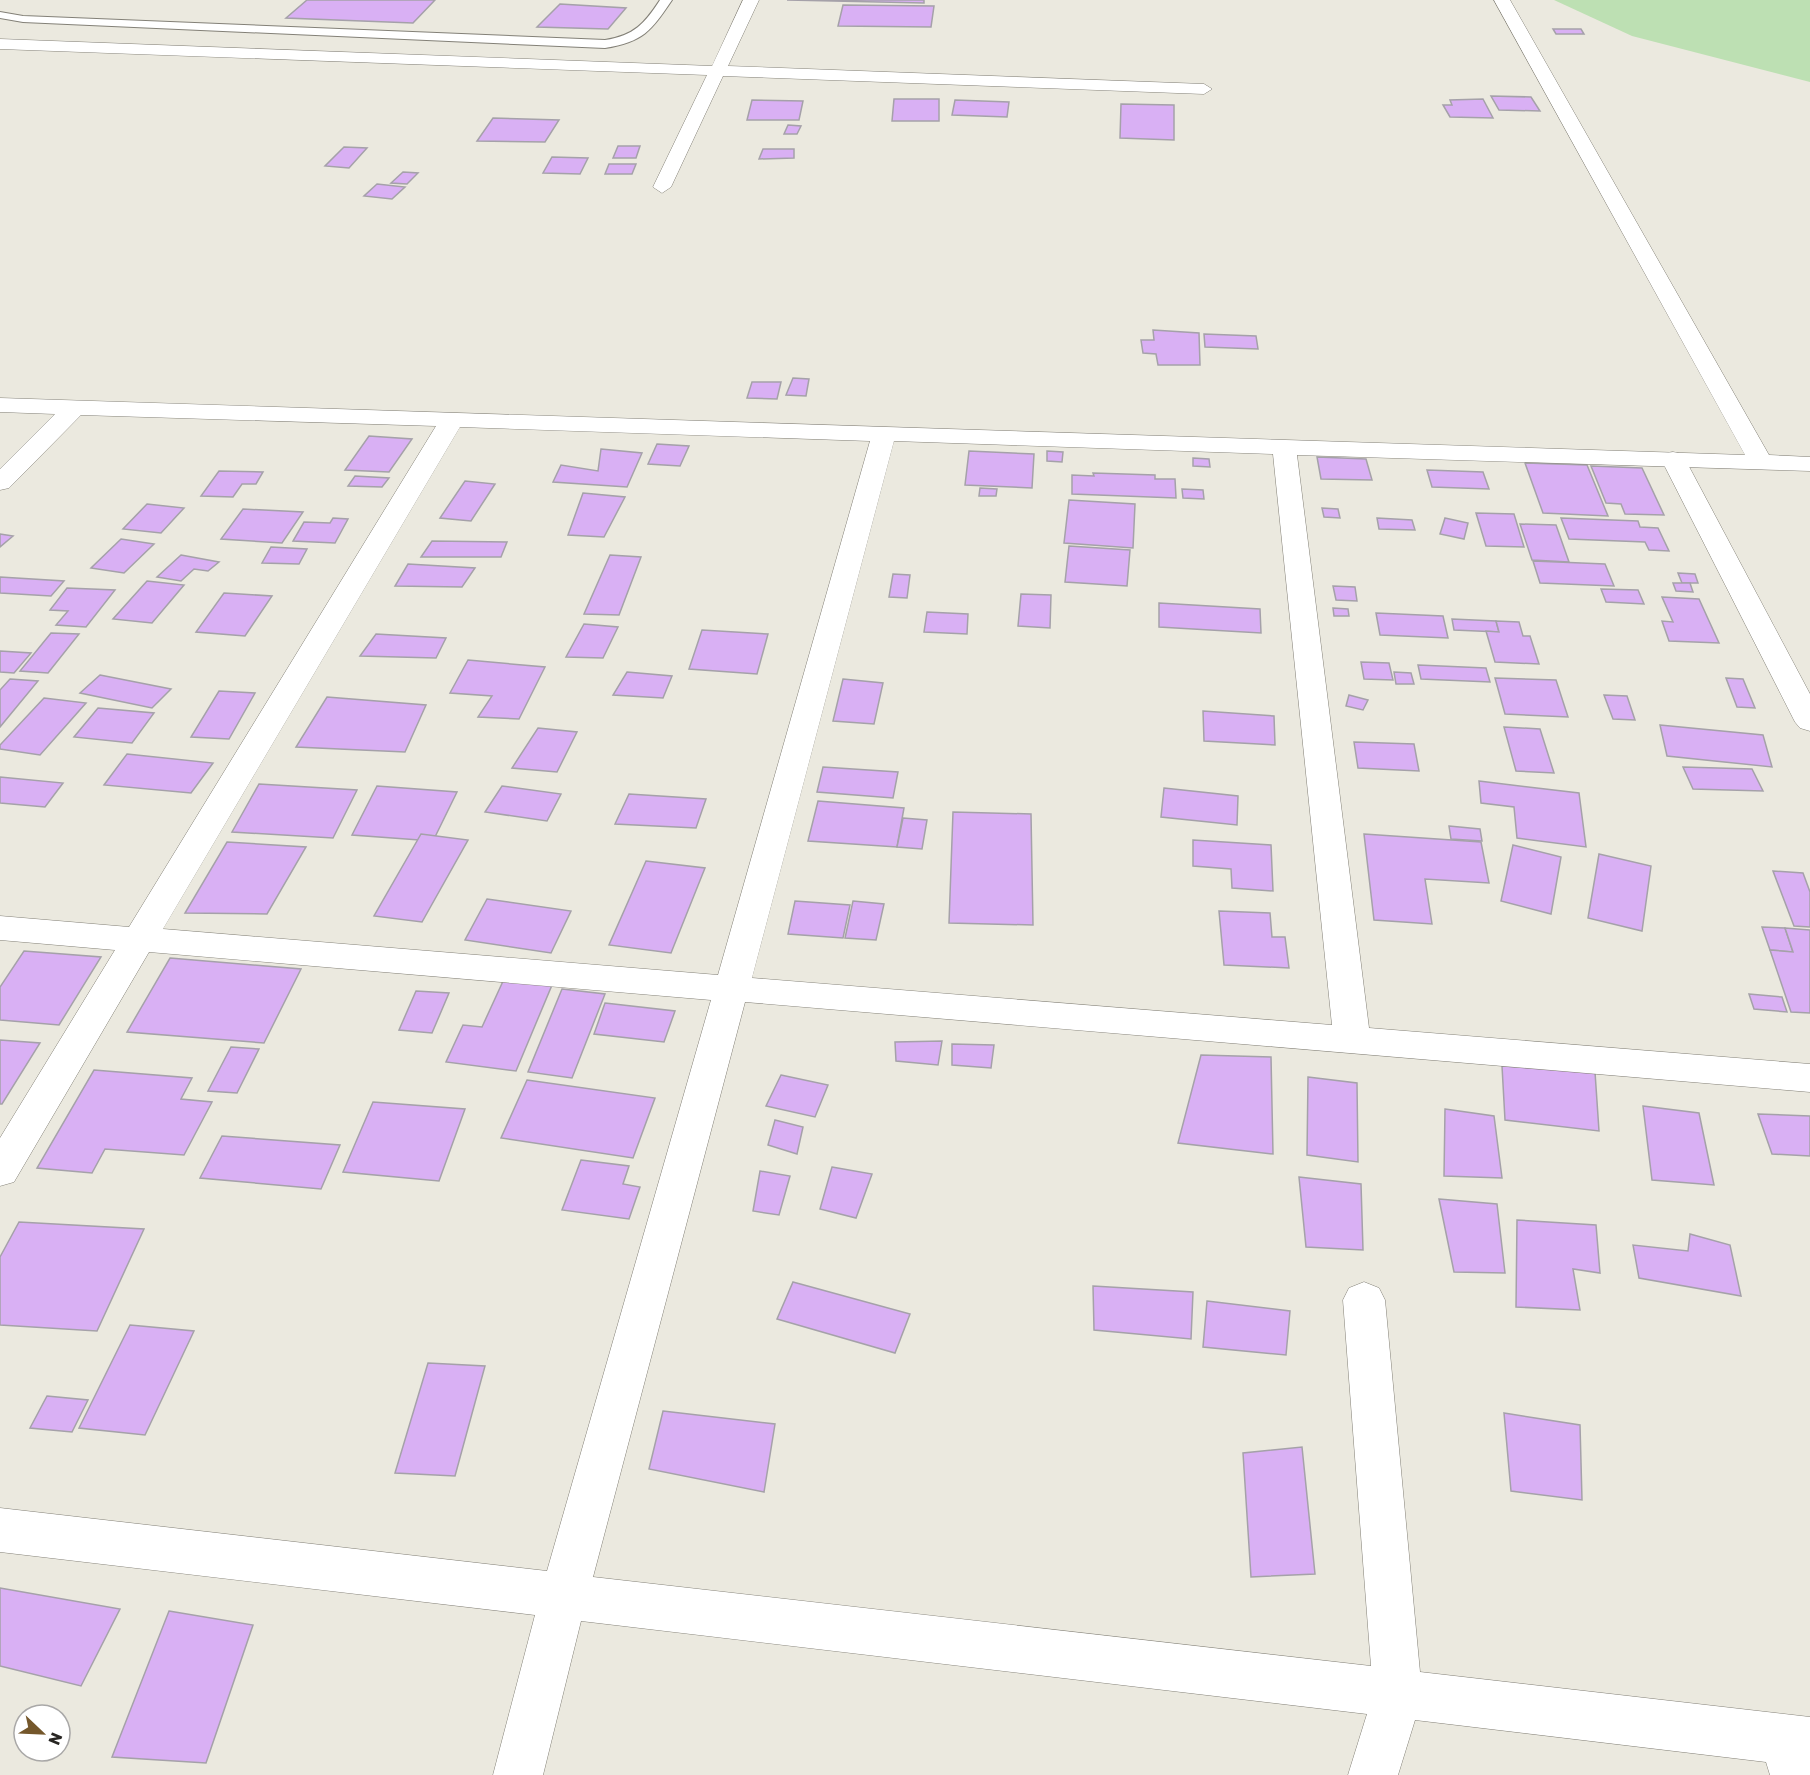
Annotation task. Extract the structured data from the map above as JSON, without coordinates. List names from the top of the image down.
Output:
{
  "north": "bottom right"
}
